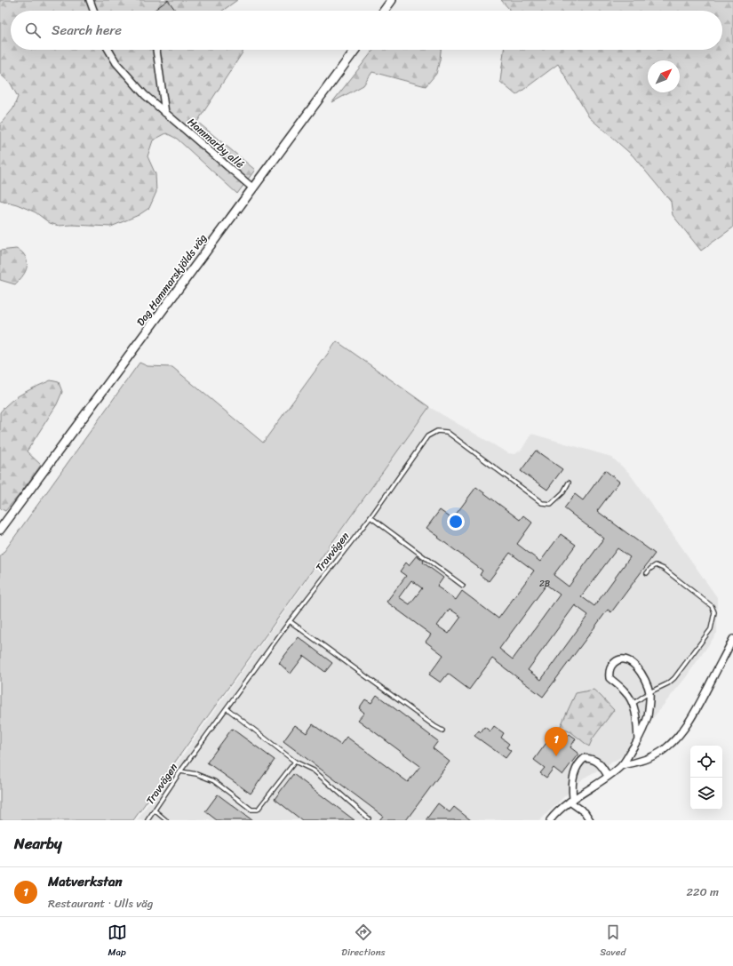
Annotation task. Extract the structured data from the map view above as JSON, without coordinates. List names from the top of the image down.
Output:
{
  "streets": {
    "main road": ["Dag Hammarskjölds väg"],
    "street": ["Hammarby allé"],
    "lane": ["Travvägen"]
  },
  "crossings": [
    ["Hammarby allé", "Dag Hammarskjölds väg"]
  ],
  "house_numbers": ["2B"],
  "north": "top right",
  "page": {
    "search": "Search here",
    "pins": "1",
    "heading": "Nearby",
    "list": [
      {
        "mark": "1",
        "name": "Matverkstan",
        "note": "Restaurant · Ulls väg",
        "value": "220 m"
      }
    ],
    "nav": ["Map", "Directions", "Saved"]
  }
}
